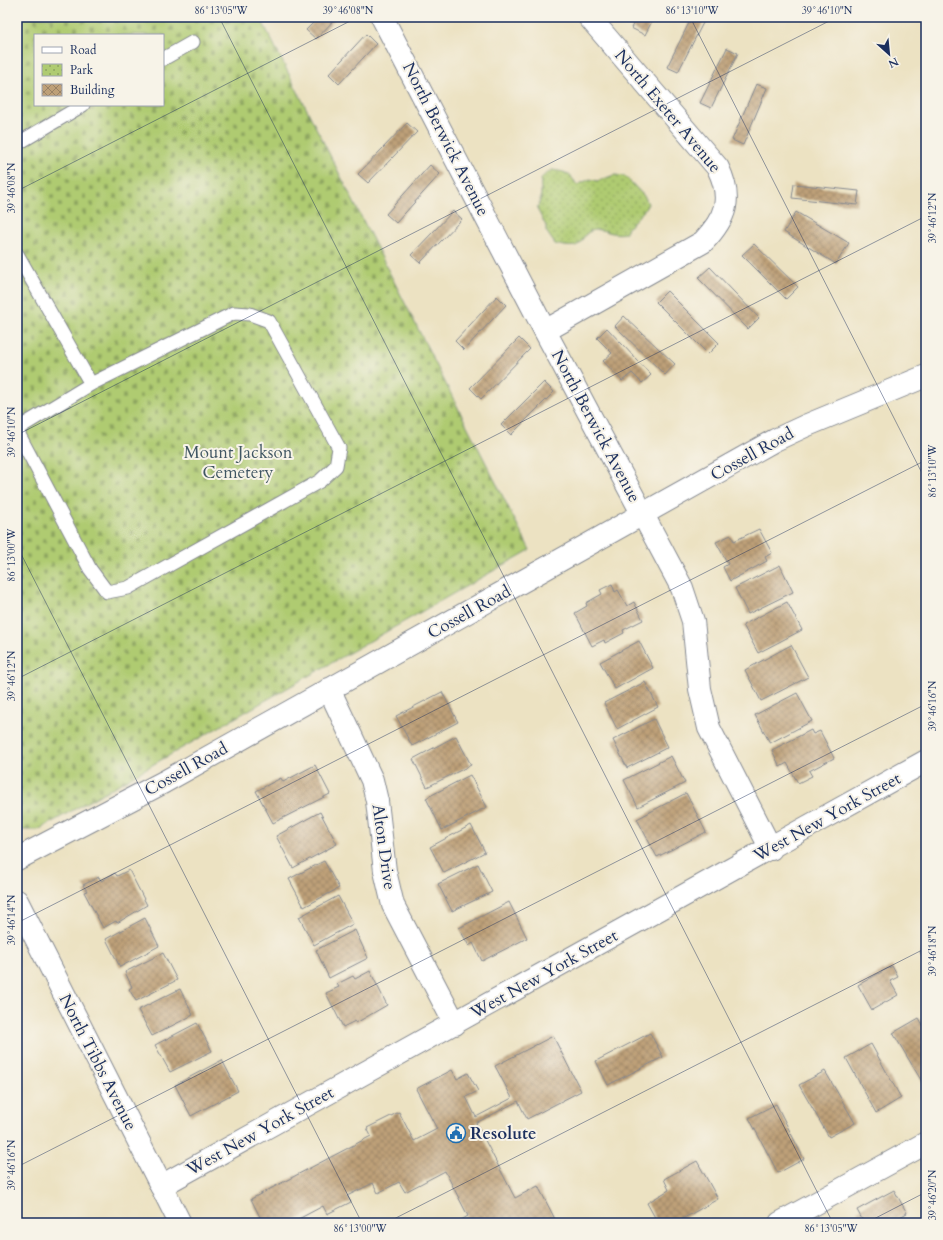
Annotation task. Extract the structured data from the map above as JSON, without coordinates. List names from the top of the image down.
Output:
{
  "streets": {
    "street": [
      "North Exeter Avenue",
      "North Berwick Avenue",
      "Cossell Road",
      "West New York Street",
      "Alton Drive",
      "North Tibbs Avenue"
    ]
  },
  "crossings": [
    ["North Exeter Avenue", "North Berwick Avenue"],
    ["North Berwick Avenue", "Cossell Road"],
    ["North Berwick Avenue", "West New York Street"],
    ["Cossell Road", "Alton Drive"],
    ["West New York Street", "Alton Drive"],
    ["West New York Street", "North Tibbs Avenue"]
  ],
  "parks": ["Mount Jackson Cemetery"],
  "places": {
    "public building": ["Resolute"]
  },
  "legend": ["Road", "Park", "Building"],
  "north": "bottom right",
  "coordinates": [
    "86°13'05\"W",
    "39°46'08\"N",
    "86°13'10\"W",
    "39°46'10\"N",
    "39°46'12\"N",
    "86°13'00\"W",
    "39°46'16\"N",
    "39°46'14\"N",
    "39°46'18\"N",
    "39°46'20\"N"
  ]
}
